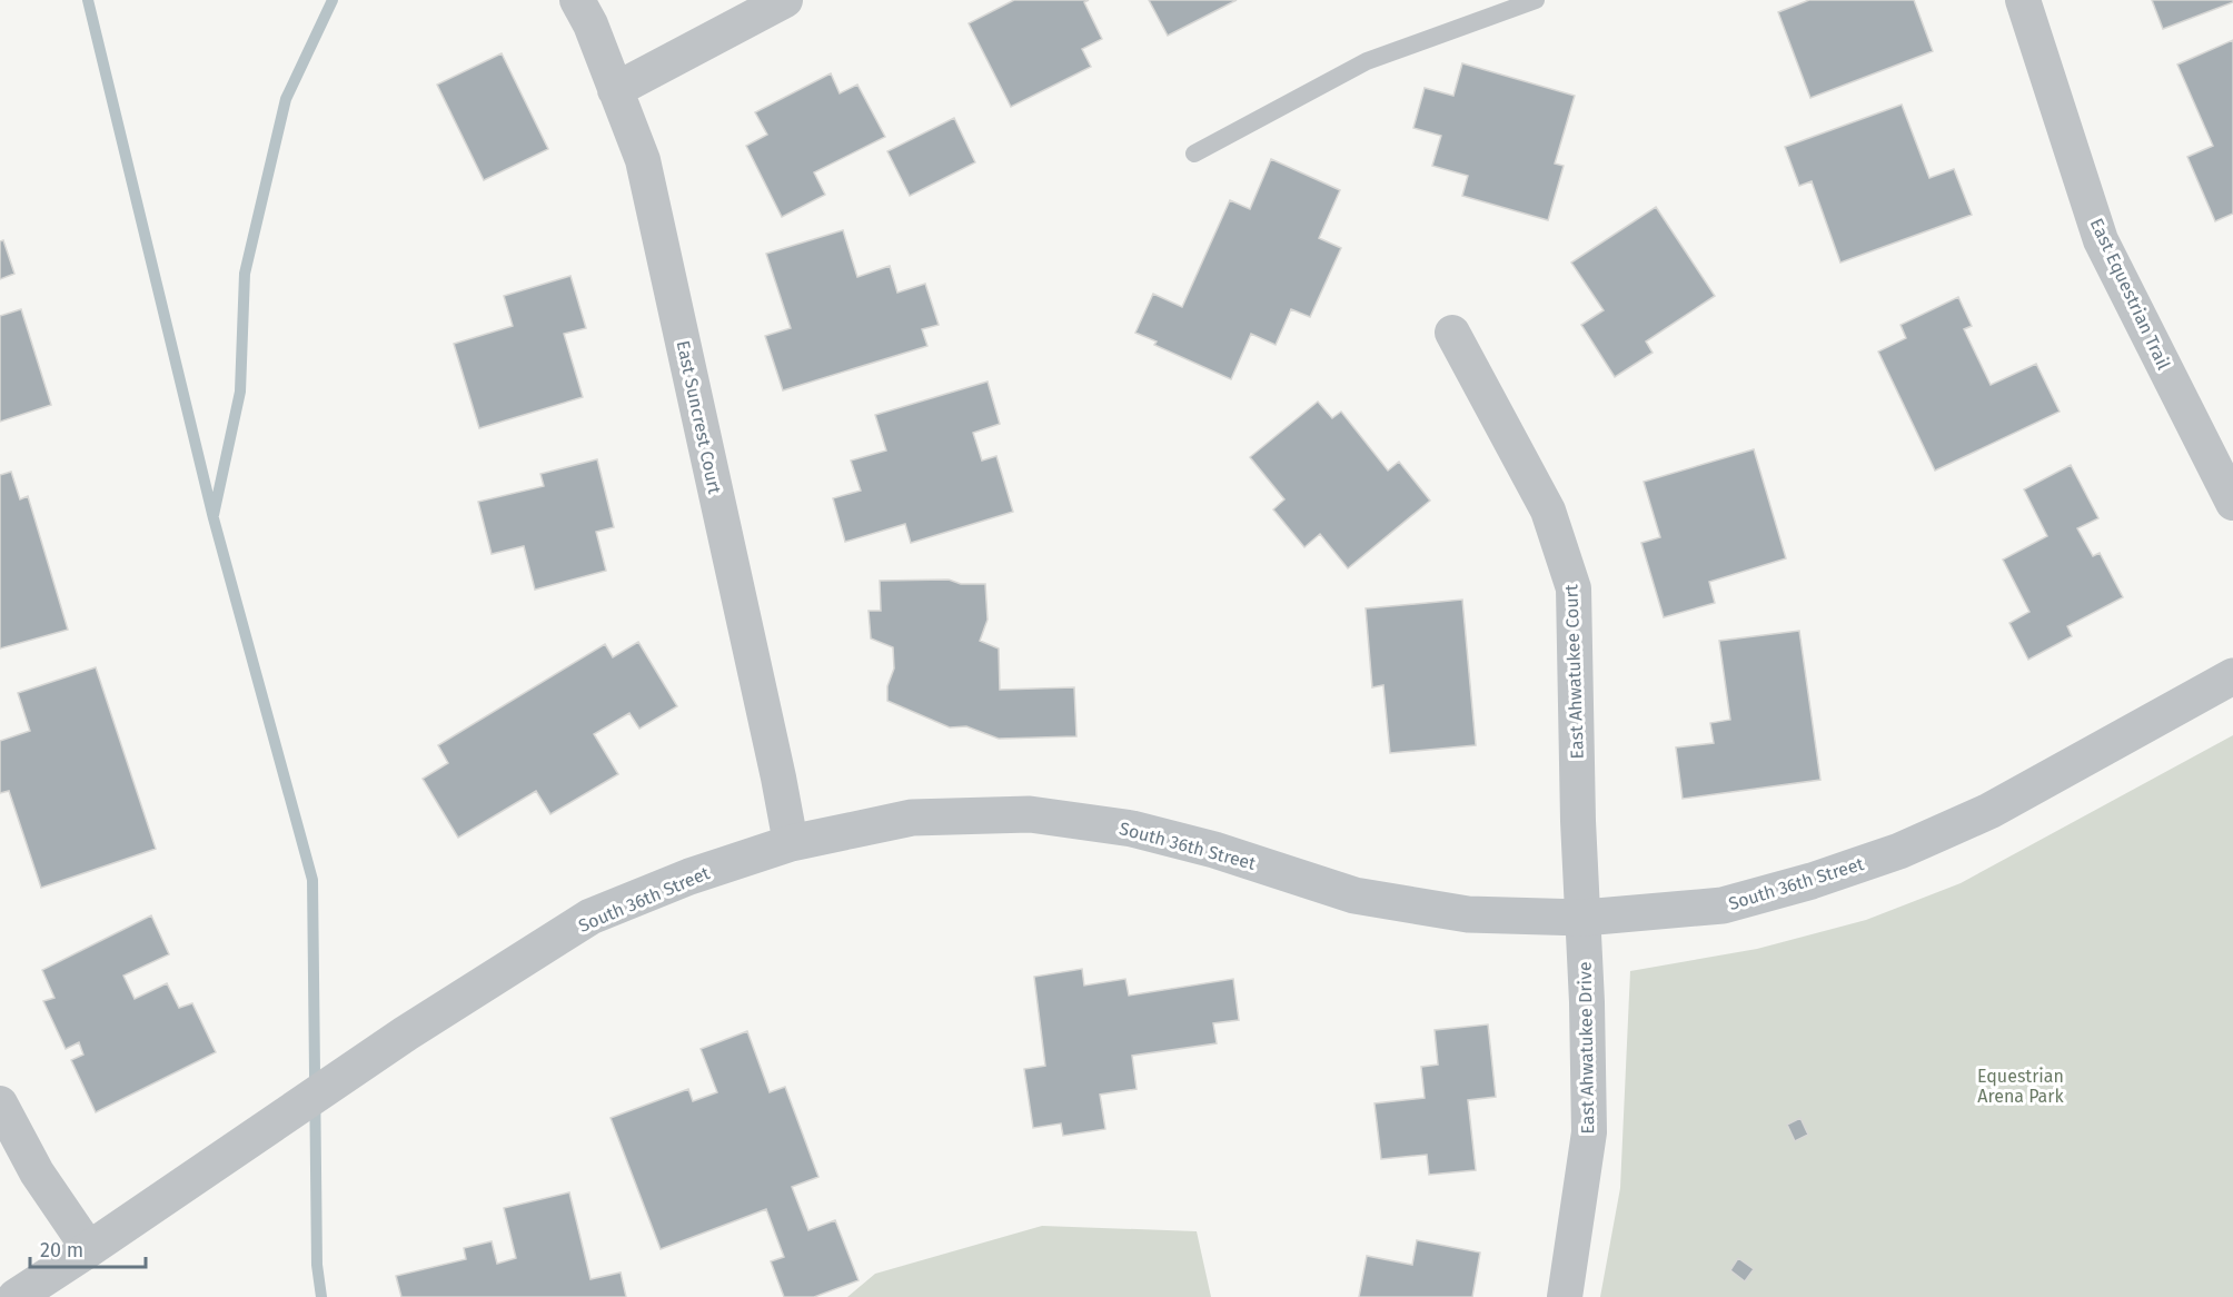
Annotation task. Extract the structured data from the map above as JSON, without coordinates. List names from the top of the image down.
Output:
{
  "streets": {
    "street": [
      "East Equestrian Trail",
      "East Suncrest Court",
      "East Ahwatukee Court",
      "South 36th Street",
      "East Ahwatukee Drive"
    ]
  },
  "crossings": [
    ["East Suncrest Court", "South 36th Street"],
    ["East Ahwatukee Court", "South 36th Street"],
    ["East Ahwatukee Court", "East Ahwatukee Drive"],
    ["South 36th Street", "East Ahwatukee Drive"]
  ],
  "parks": ["Equestrian Arena Park"],
  "scale_bar": "20 m"
}
